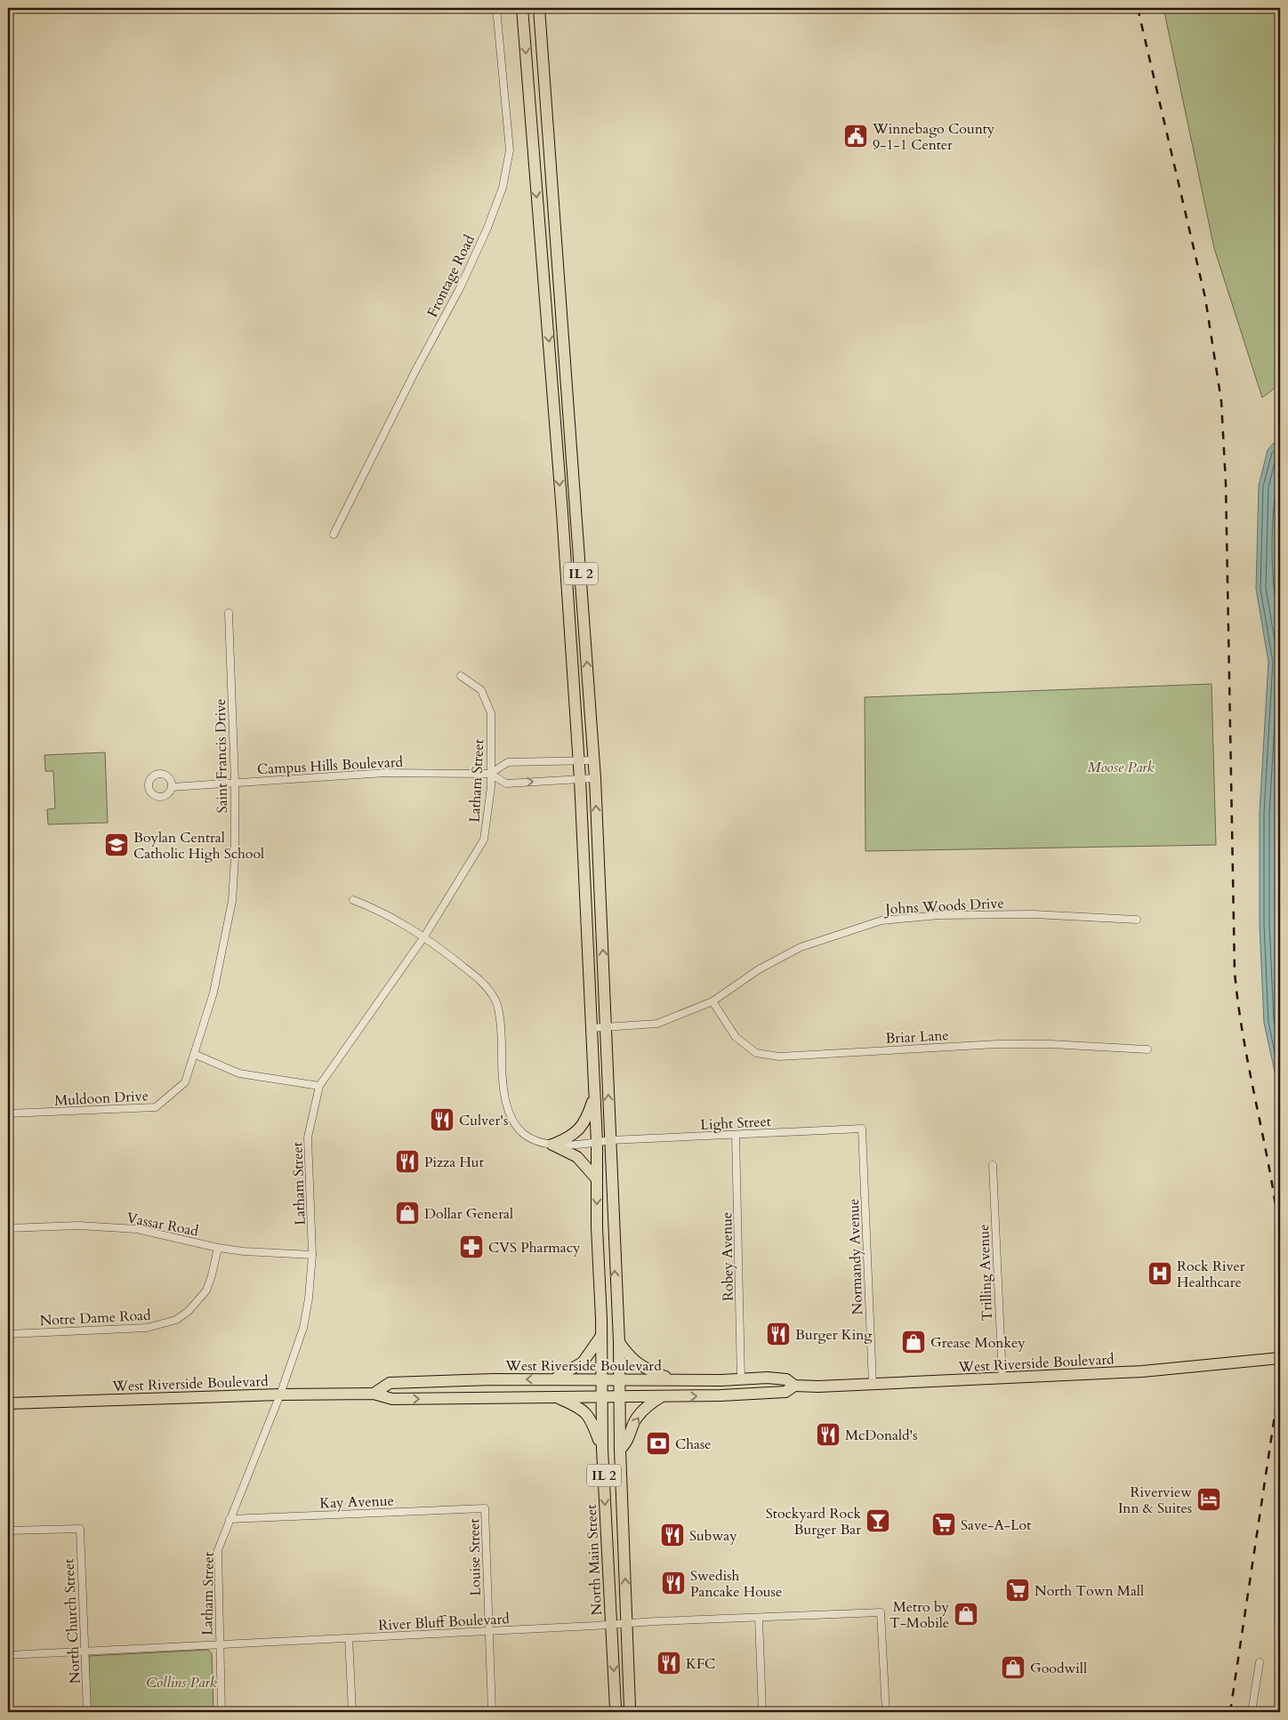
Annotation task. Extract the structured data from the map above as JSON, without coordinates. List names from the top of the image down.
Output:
{
  "streets": {
    "main road": ["IL 2", "West Riverside Boulevard", "North Main Street"],
    "street": [
      "Frontage Road",
      "Saint Francis Drive",
      "Campus Hills Boulevard",
      "Latham Street",
      "Johns Woods Drive",
      "Briar Lane",
      "Muldoon Drive",
      "Light Street",
      "Vassar Road",
      "Robey Avenue",
      "Normandy Avenue",
      "Trilling Avenue",
      "Notre Dame Road",
      "Kay Avenue",
      "Louise Street",
      "North Church Street",
      "River Bluff Boulevard"
    ]
  },
  "crossings": [
    ["IL 2", "Campus Hills Boulevard"],
    ["IL 2", "Johns Woods Drive"],
    ["IL 2", "Light Street"],
    ["IL 2", "West Riverside Boulevard"],
    ["IL 2", "North Main Street"],
    ["IL 2", "River Bluff Boulevard"],
    ["Saint Francis Drive", "Campus Hills Boulevard"],
    ["Saint Francis Drive", "Muldoon Drive"],
    ["Campus Hills Boulevard", "Latham Street"],
    ["Latham Street", "Light Street"],
    ["Latham Street", "Vassar Road"],
    ["Latham Street", "West Riverside Boulevard"],
    ["Latham Street", "Kay Avenue"],
    ["Latham Street", "River Bluff Boulevard"],
    ["Johns Woods Drive", "Briar Lane"],
    ["Light Street", "Robey Avenue"],
    ["Light Street", "Normandy Avenue"],
    ["Vassar Road", "Notre Dame Road"],
    ["Robey Avenue", "West Riverside Boulevard"],
    ["Normandy Avenue", "West Riverside Boulevard"],
    ["Trilling Avenue", "West Riverside Boulevard"],
    ["West Riverside Boulevard", "North Main Street"],
    ["Kay Avenue", "Louise Street"],
    ["Louise Street", "River Bluff Boulevard"],
    ["North Main Street", "River Bluff Boulevard"],
    ["North Church Street", "River Bluff Boulevard"]
  ],
  "parks": ["Moose Park", "Collins Park"],
  "places": {
    "public building": ["Winnebago County 9-1-1 Center"],
    "school or university": ["Boylan Central Catholic High School"],
    "restaurant": [
      "Culver's",
      "Pizza Hut",
      "Burger King",
      "McDonald's",
      "Subway",
      "Swedish Pancake House",
      "KFC"
    ],
    "shop": [
      "Dollar General",
      "Grease Monkey",
      "Metro by T-Mobile",
      "Goodwill"
    ],
    "pharmacy": ["CVS Pharmacy"],
    "hospital": ["Rock River Healthcare"],
    "bank": ["Chase"],
    "hotel": ["Riverview Inn & Suites"],
    "bar": ["Stockyard Rock Burger Bar"],
    "supermarket": ["Save-A-Lot", "North Town Mall"]
  }
}
